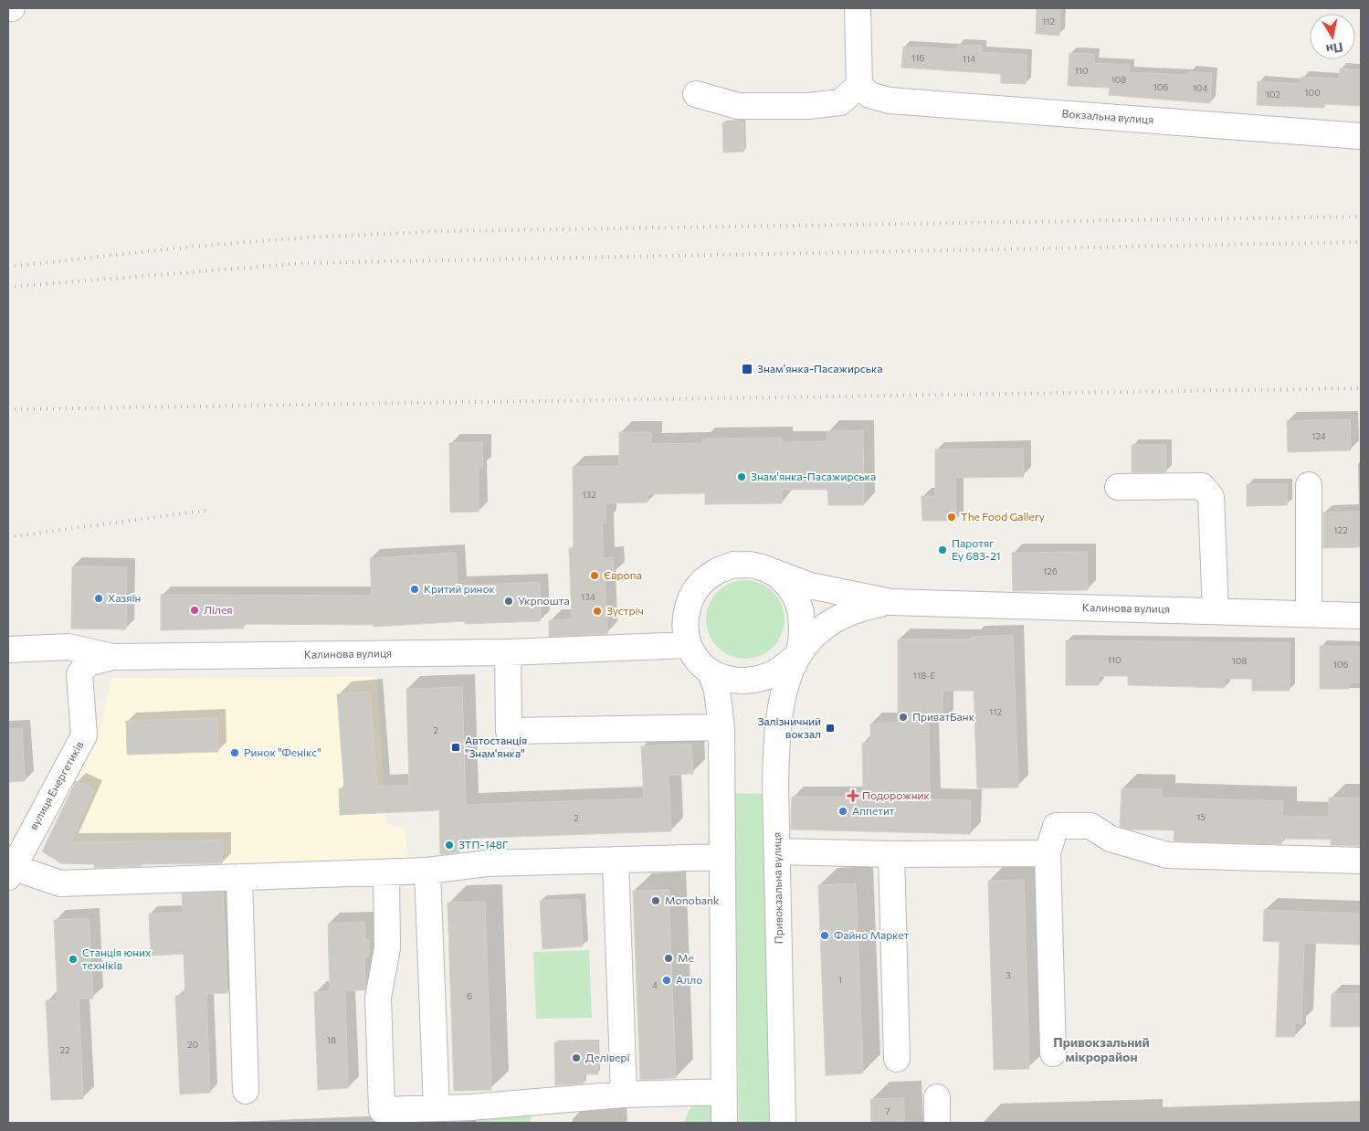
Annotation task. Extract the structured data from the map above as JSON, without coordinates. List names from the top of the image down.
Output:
{
  "streets": {
    "street": [
      "Вокзальна вулиця",
      "Калинова вулиця",
      "вулиця Енергетиків",
      "Привокзальна вулиця"
    ]
  },
  "crossings": [
    ["Калинова вулиця", "вулиця Енергетиків"],
    ["Калинова вулиця", "Привокзальна вулиця"]
  ],
  "districts": ["Привокзальний мікрорайон"],
  "places": {
    "transit": ["Знам’янка-Пасажирська", "Залізничний вокзал", "Автостанція \"Знам'янка\""],
    "other": [
      "Знам'янка-Пасажирська",
      "The Food Gallery",
      "Паротяг Еу 683-21",
      "Європа",
      "Критий ринок",
      "Хазяїн",
      "Укрпошта",
      "Лілея",
      "Зустріч",
      "ПриватБанк",
      "Ринок \"Фенікс\"",
      "Аппетит",
      "ЗТП-148Г",
      "Monobank",
      "Файно Маркет",
      "Me",
      "Станція юних техніків",
      "Алло",
      "Делівері"
    ],
    "health": ["Подорожник"]
  },
  "house_numbers": [
    "112",
    "116",
    "114",
    "110",
    "108",
    "106",
    "104",
    "100",
    "102",
    "124",
    "132",
    "122",
    "126",
    "134",
    "110",
    "108",
    "106",
    "118-Е",
    "112",
    "2",
    "15",
    "2",
    "3",
    "1",
    "4",
    "6",
    "18",
    "20",
    "22",
    "7"
  ],
  "north": "bottom"
}
